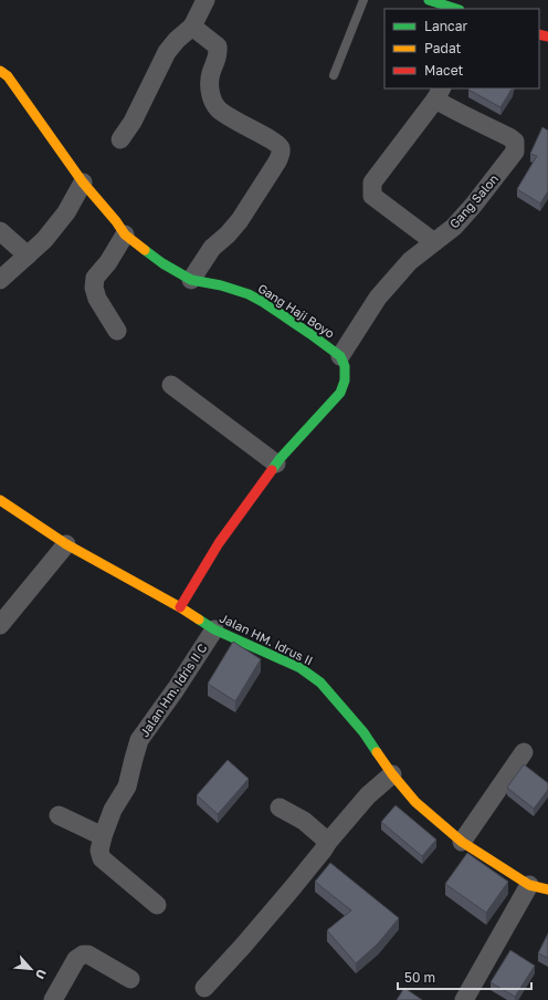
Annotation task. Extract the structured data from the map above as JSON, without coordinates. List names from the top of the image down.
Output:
{
  "streets": {
    "street": [
      "Gang Salon",
      "Gang Haji Boyo",
      "Jalan HM. Idrus II",
      "Jalan Hm. Idris II C"
    ]
  },
  "crossings": [
    ["Gang Salon", "Gang Haji Boyo"],
    ["Jalan HM. Idrus II", "Jalan Hm. Idris II C"]
  ],
  "legend": ["Lancar", "Padat", "Macet"],
  "scale_bar": "50 m",
  "north": "bottom right"
}
